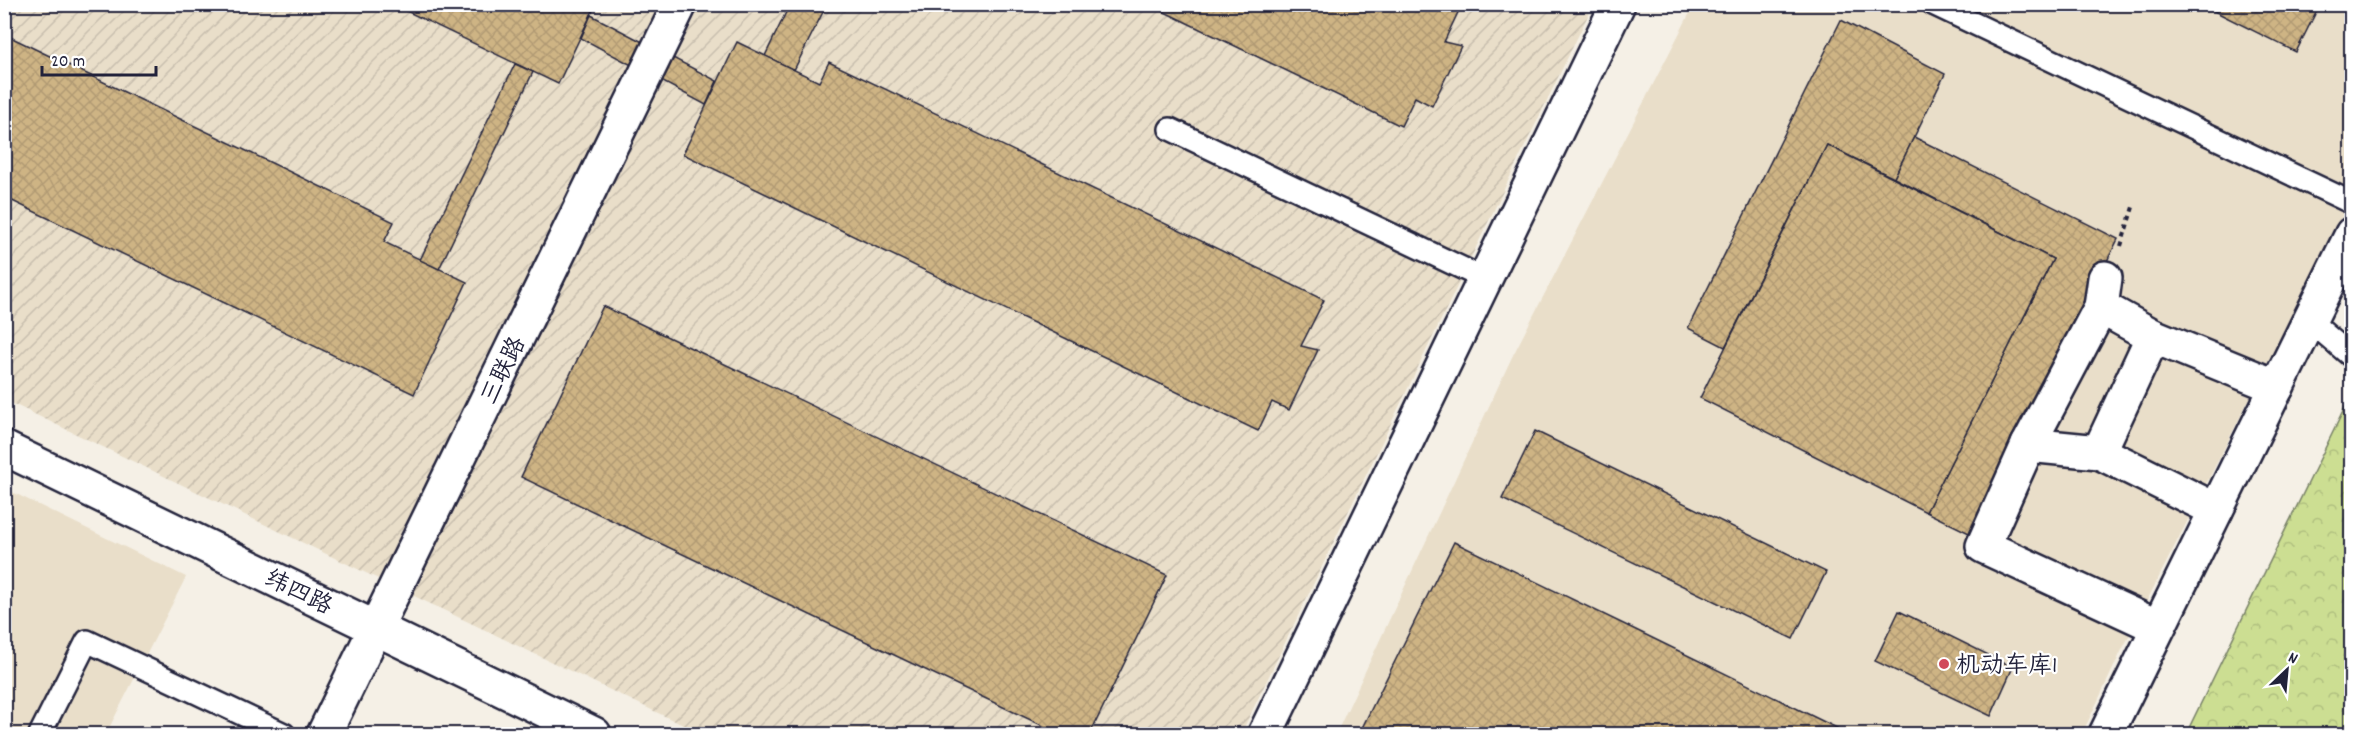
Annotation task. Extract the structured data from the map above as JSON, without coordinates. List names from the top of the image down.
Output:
{
  "streets": {
    "street": ["三联路", "纬四路"]
  },
  "crossings": [
    ["三联路", "纬四路"]
  ],
  "places": ["机动车库1"],
  "scale_bar": "20 m",
  "north": "top right"
}
